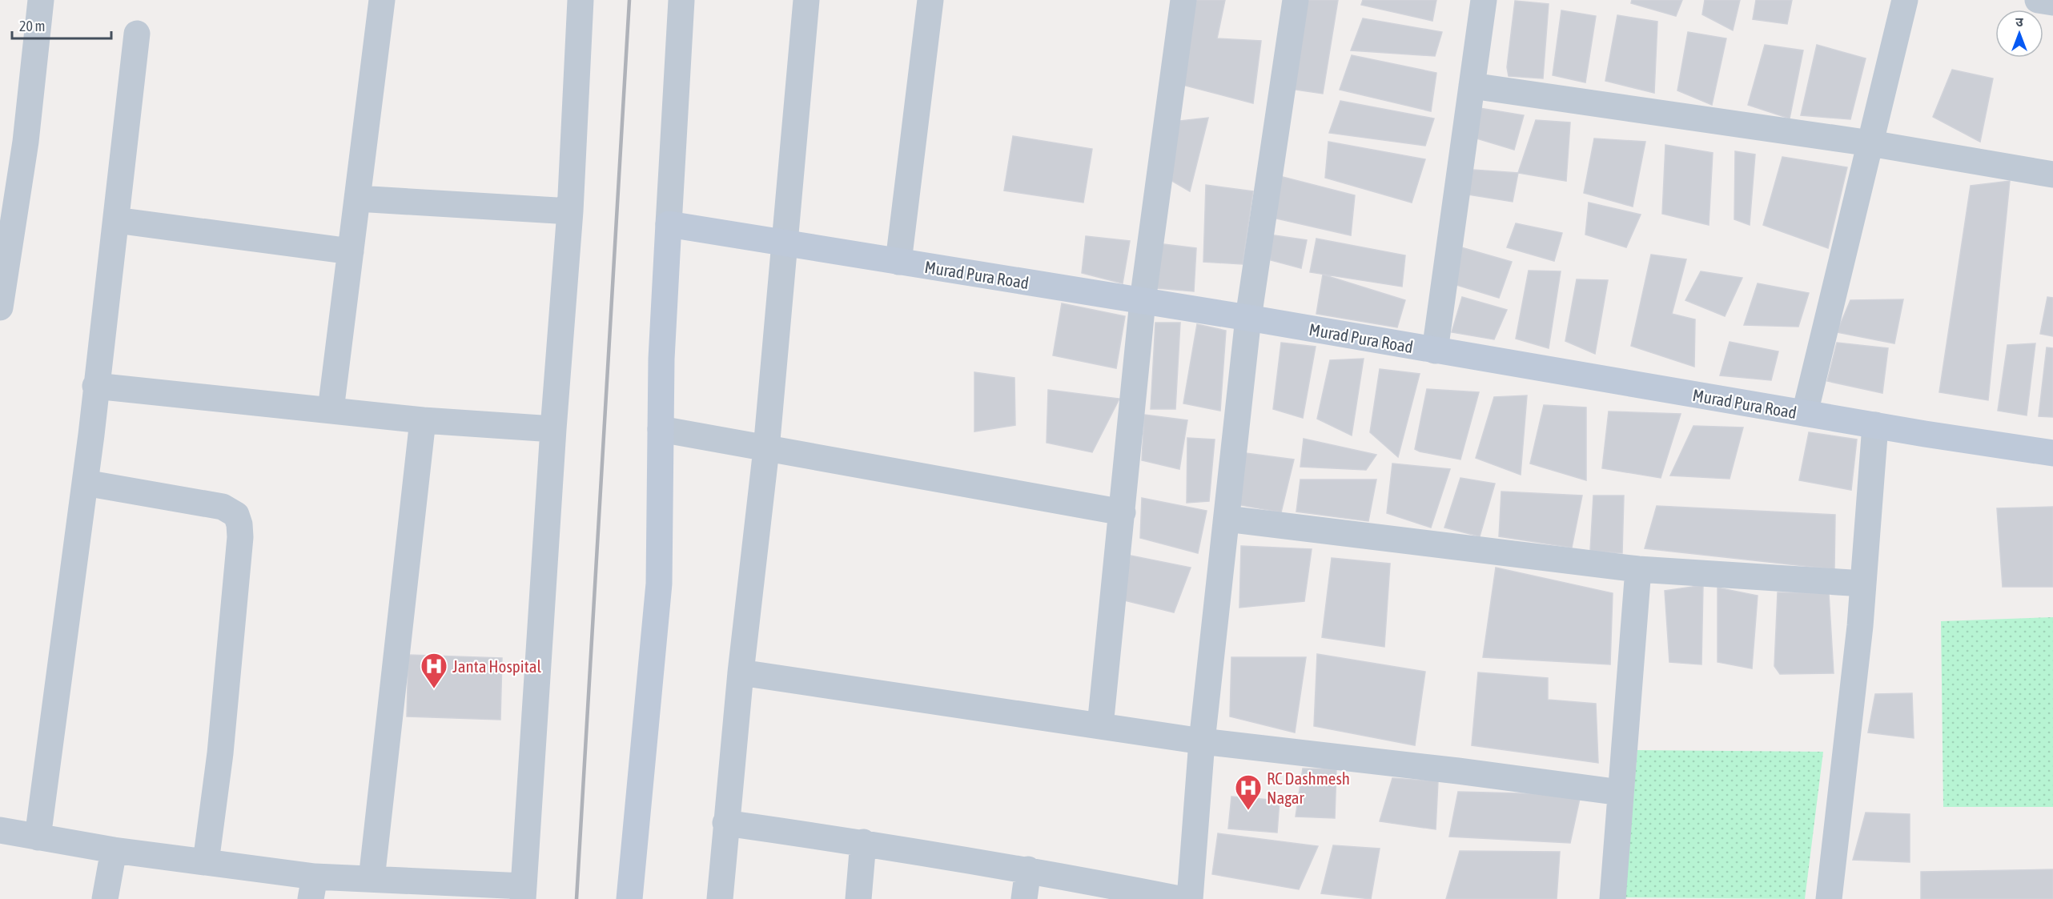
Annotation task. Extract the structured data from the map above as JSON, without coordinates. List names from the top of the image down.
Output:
{
  "streets": {
    "street": ["Murad Pura Road"]
  },
  "places": {
    "hospital": ["Janta Hospital", "RC Dashmesh Nagar"]
  },
  "scale_bar": "20 m",
  "north": "top"
}
